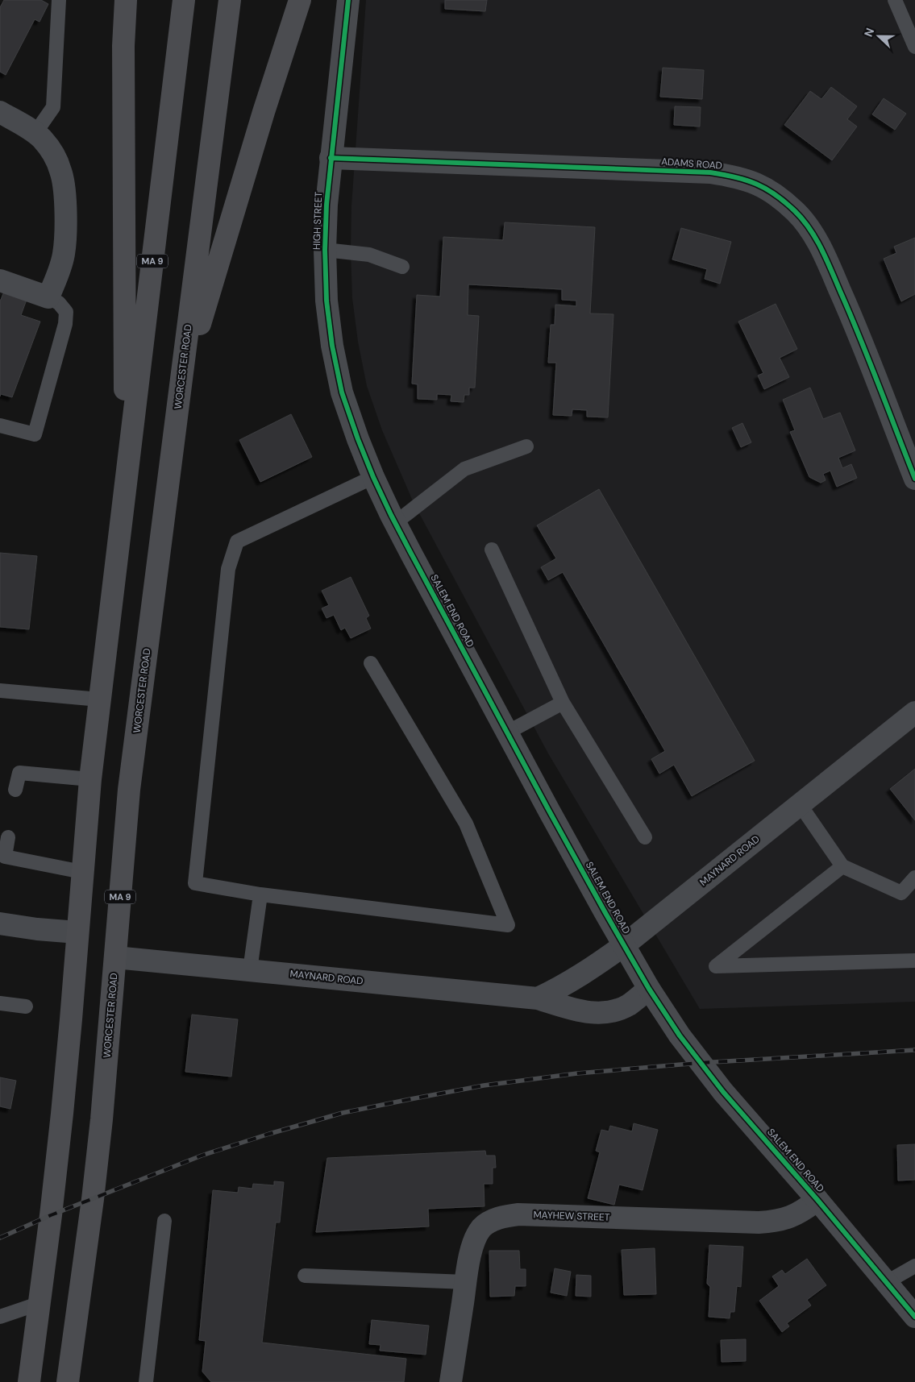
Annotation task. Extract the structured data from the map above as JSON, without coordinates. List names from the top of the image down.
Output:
{
  "streets": {
    "highway": ["MA 9", "WORCESTER ROAD"],
    "street": [
      "ADAMS ROAD",
      "HIGH STREET",
      "SALEM END ROAD",
      "MAYNARD ROAD",
      "MAYHEW STREET"
    ]
  },
  "crossings": [
    ["ADAMS ROAD", "HIGH STREET"],
    ["HIGH STREET", "SALEM END ROAD"],
    ["WORCESTER ROAD", "MAYNARD ROAD"],
    ["SALEM END ROAD", "MAYNARD ROAD"],
    ["SALEM END ROAD", "MAYHEW STREET"]
  ],
  "north": "left"
}
